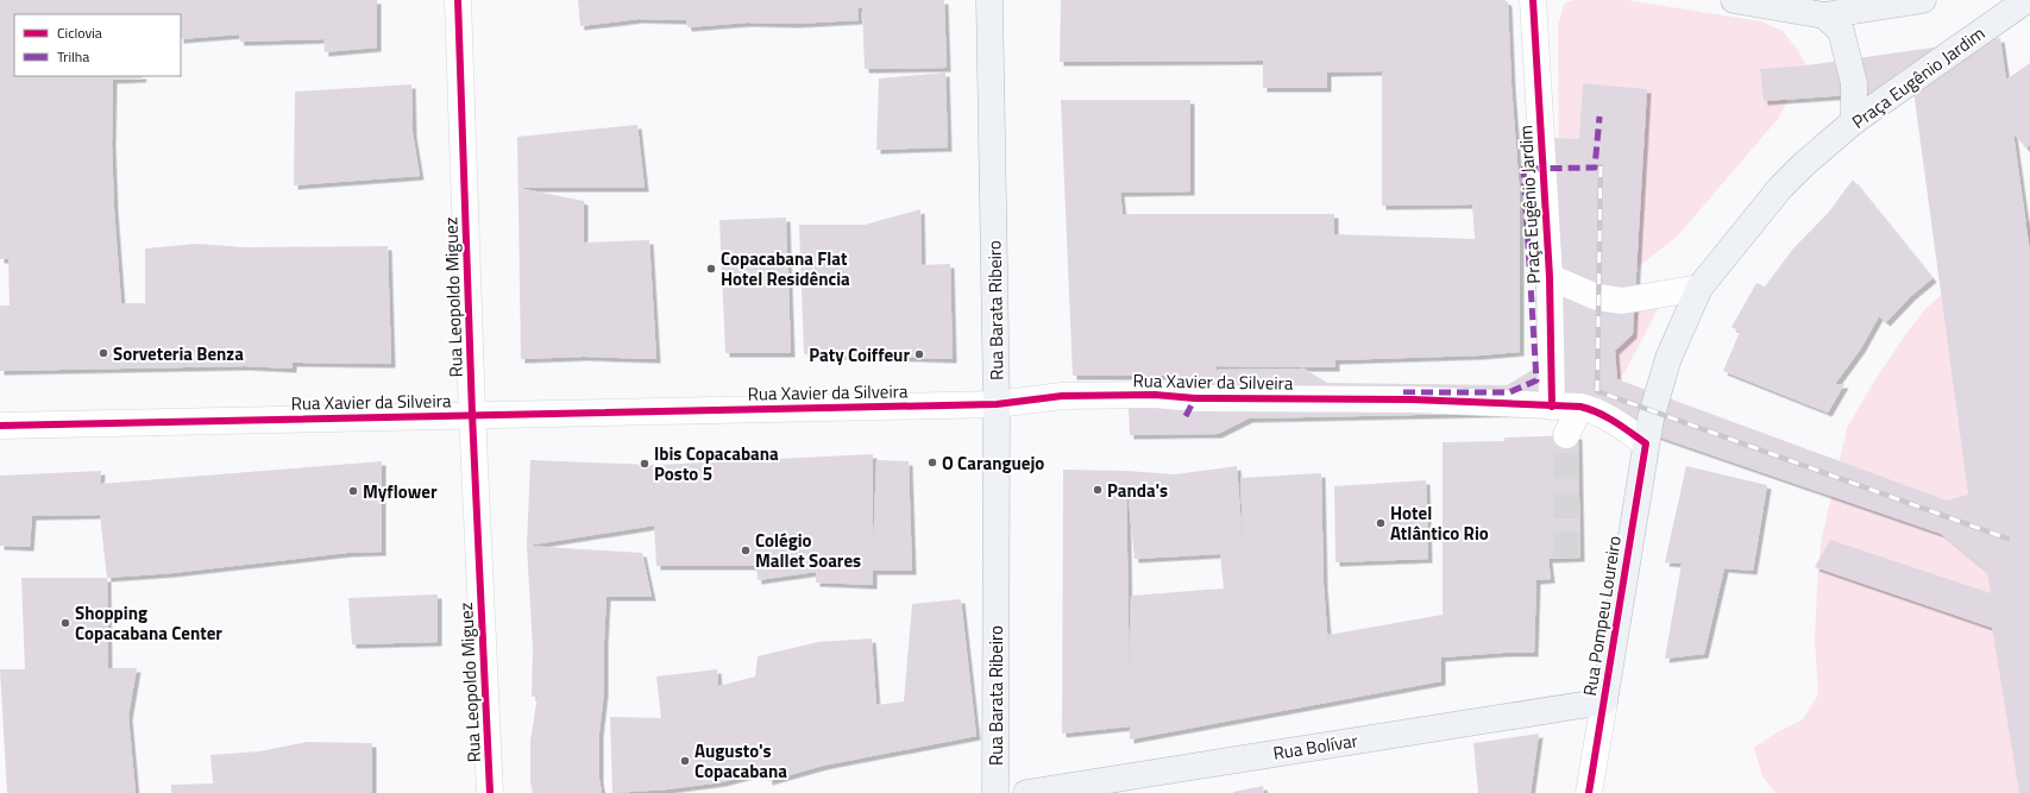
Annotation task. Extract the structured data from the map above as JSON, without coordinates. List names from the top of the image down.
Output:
{
  "streets": {
    "main road": [
      "Praça Eugênio Jardim",
      "Rua Barata Ribeiro",
      "Rua Pompeu Loureiro",
      "Rua Bolívar"
    ],
    "street": ["Rua Leopoldo Miguez", "Rua Xavier da Silveira"]
  },
  "crossings": [
    ["Praça Eugênio Jardim", "Rua Xavier da Silveira"],
    ["Praça Eugênio Jardim", "Rua Pompeu Loureiro"],
    ["Rua Leopoldo Miguez", "Rua Xavier da Silveira"],
    ["Rua Barata Ribeiro", "Rua Xavier da Silveira"],
    ["Rua Xavier da Silveira", "Rua Pompeu Loureiro"],
    ["Rua Pompeu Loureiro", "Rua Bolívar"]
  ],
  "places": [
    "Copacabana Flat Hotel Residência",
    "Sorveteria Benza",
    "Paty Coiffeur",
    "O Caranguejo",
    "Ibis Copacabana Posto 5",
    "Panda's",
    "Myflower",
    "Hotel Atlântico Rio",
    "Colégio Mallet Soares",
    "Shopping Copacabana Center",
    "Augusto's Copacabana"
  ],
  "legend": ["Ciclovia", "Trilha"]
}
